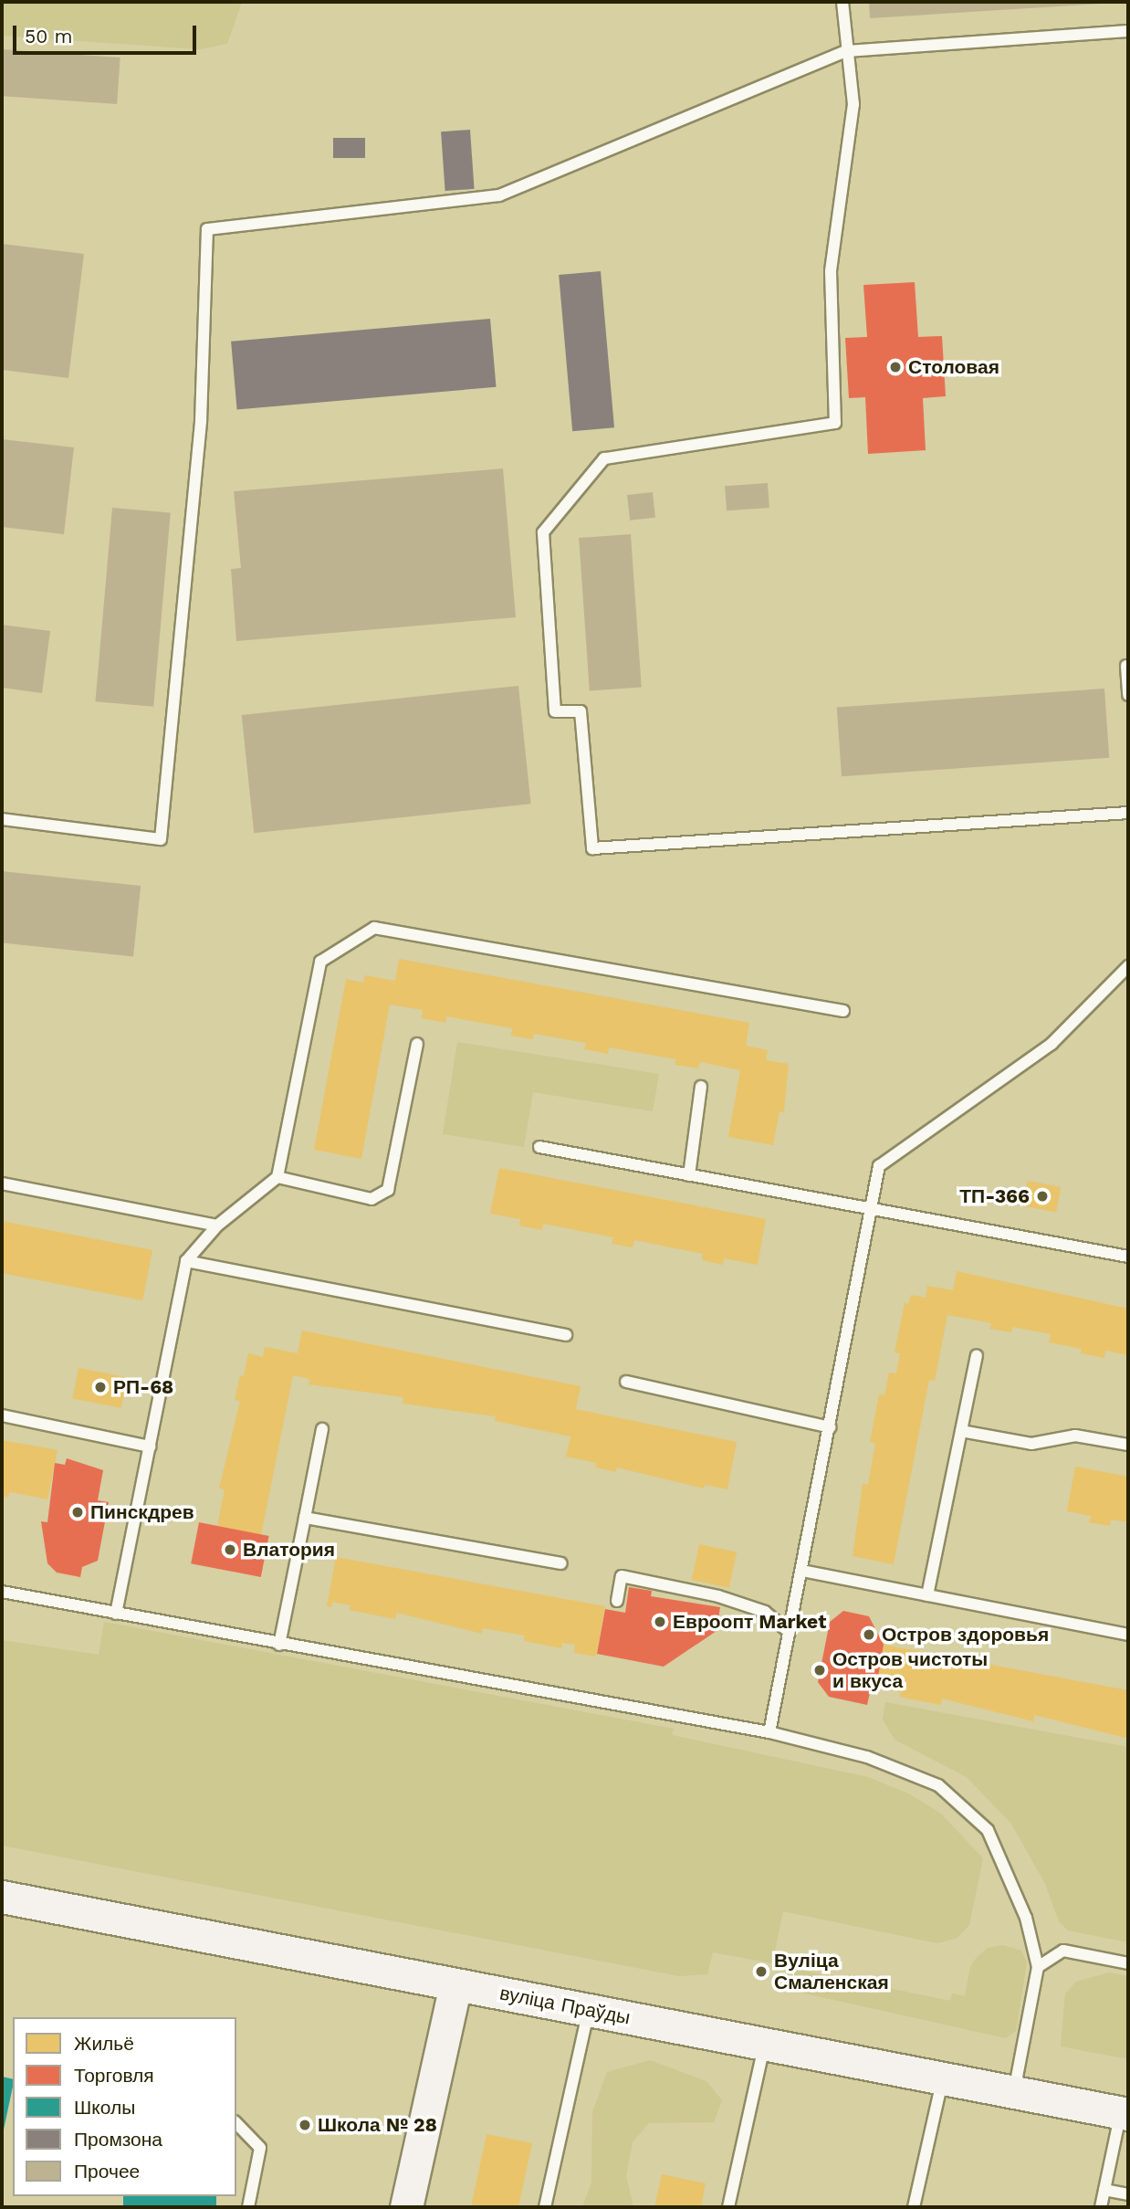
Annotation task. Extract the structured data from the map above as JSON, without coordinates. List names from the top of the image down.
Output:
{
  "streets": {
    "main road": ["вуліца Праўды"]
  },
  "places": [
    "Столовая",
    "ТП-366",
    "РП-68",
    "Пинскдрев",
    "Влатория",
    "Евроопт Market",
    "Остров здоровья",
    "Остров чистоты и вкуса",
    "Вуліца Смаленская",
    "Школа № 28"
  ],
  "legend": [
    "Жильё",
    "Торговля",
    "Школы",
    "Промзона",
    "Прочее"
  ],
  "scale_bar": "50 m"
}
